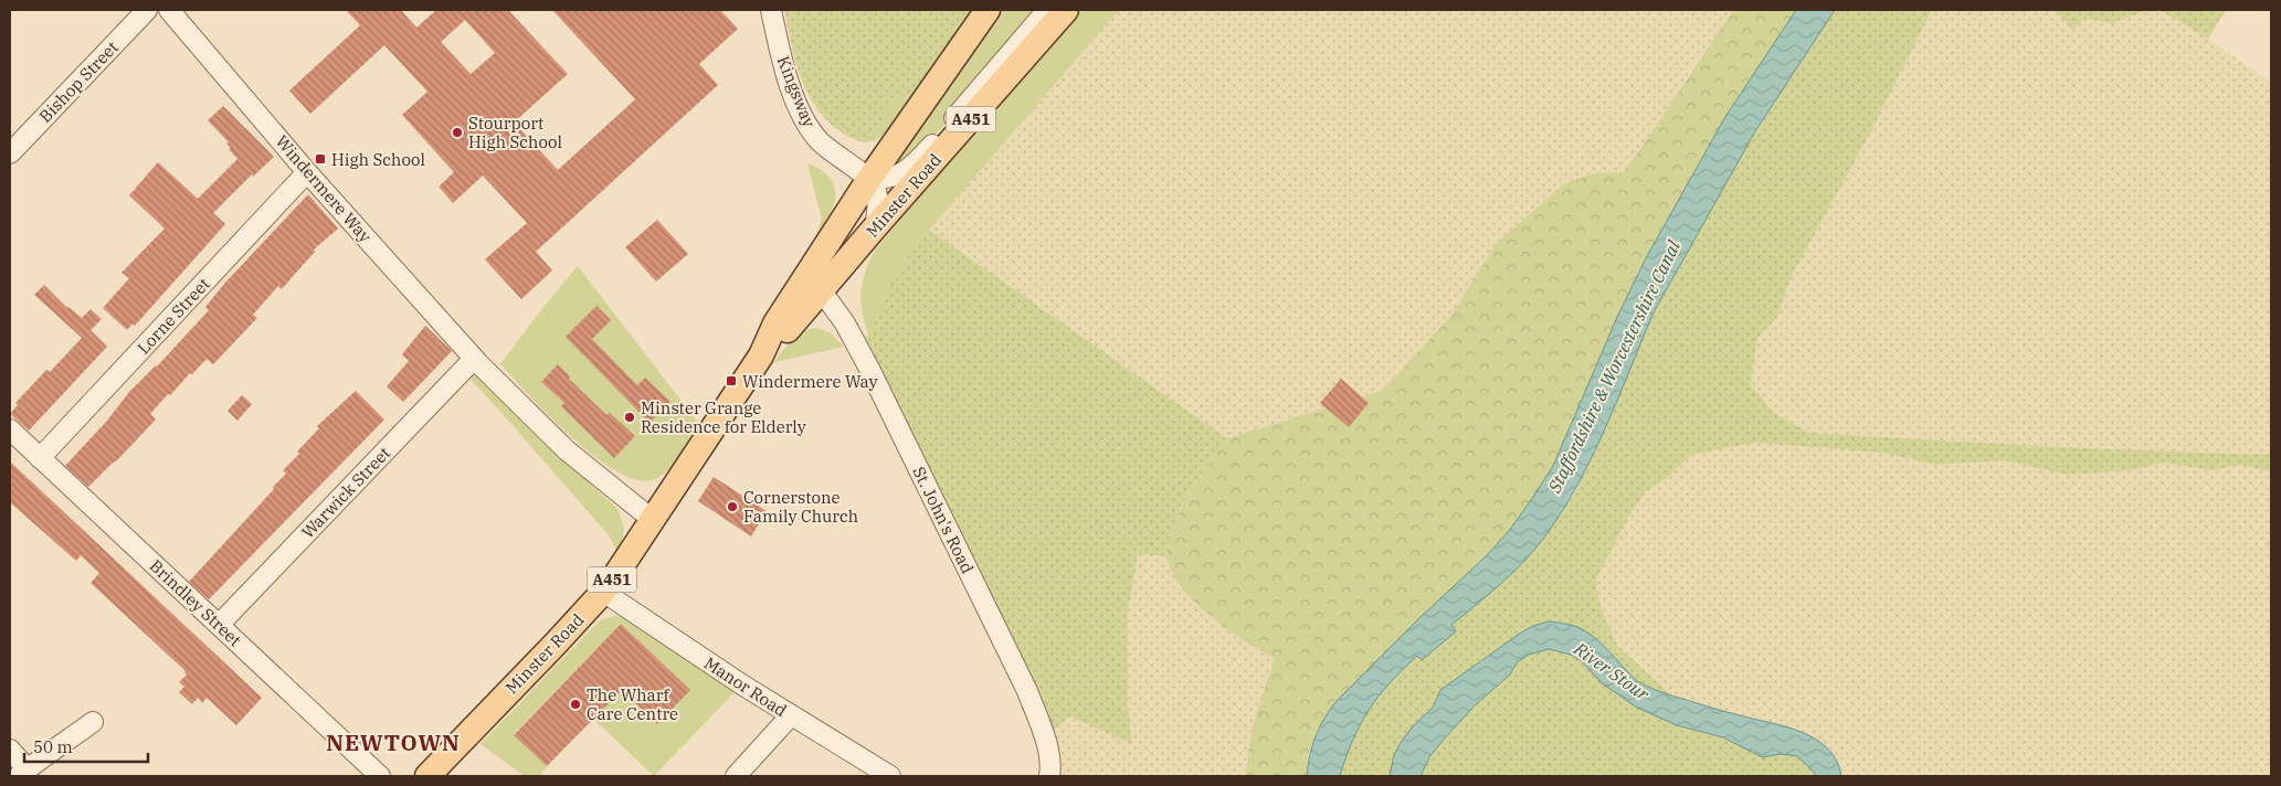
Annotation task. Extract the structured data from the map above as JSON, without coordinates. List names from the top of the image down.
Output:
{
  "streets": {
    "main road": ["A451", "Minster Road"],
    "street": [
      "Bishop Street",
      "Kingsway",
      "Windermere Way",
      "Lorne Street",
      "Warwick Street",
      "St. John's Road",
      "Brindley Street",
      "Manor Road"
    ]
  },
  "crossings": [
    ["Kingsway", "Minster Road"],
    ["Windermere Way", "Minster Road"],
    ["Windermere Way", "Lorne Street"],
    ["Windermere Way", "Warwick Street"],
    ["Minster Road", "St. John's Road"],
    ["Minster Road", "Manor Road"],
    ["Lorne Street", "Brindley Street"],
    ["Warwick Street", "Brindley Street"]
  ],
  "districts": ["NEWTOWN"],
  "water": ["Staffordshire & Worcestershire Canal", "River Stour"],
  "places": {
    "other": [
      "Stourport High School",
      "Minster Grange Residence for Elderly",
      "Cornerstone Family Church",
      "The Wharf Care Centre"
    ],
    "transit": ["High School", "Windermere Way"]
  },
  "scale_bar": "50 m"
}
